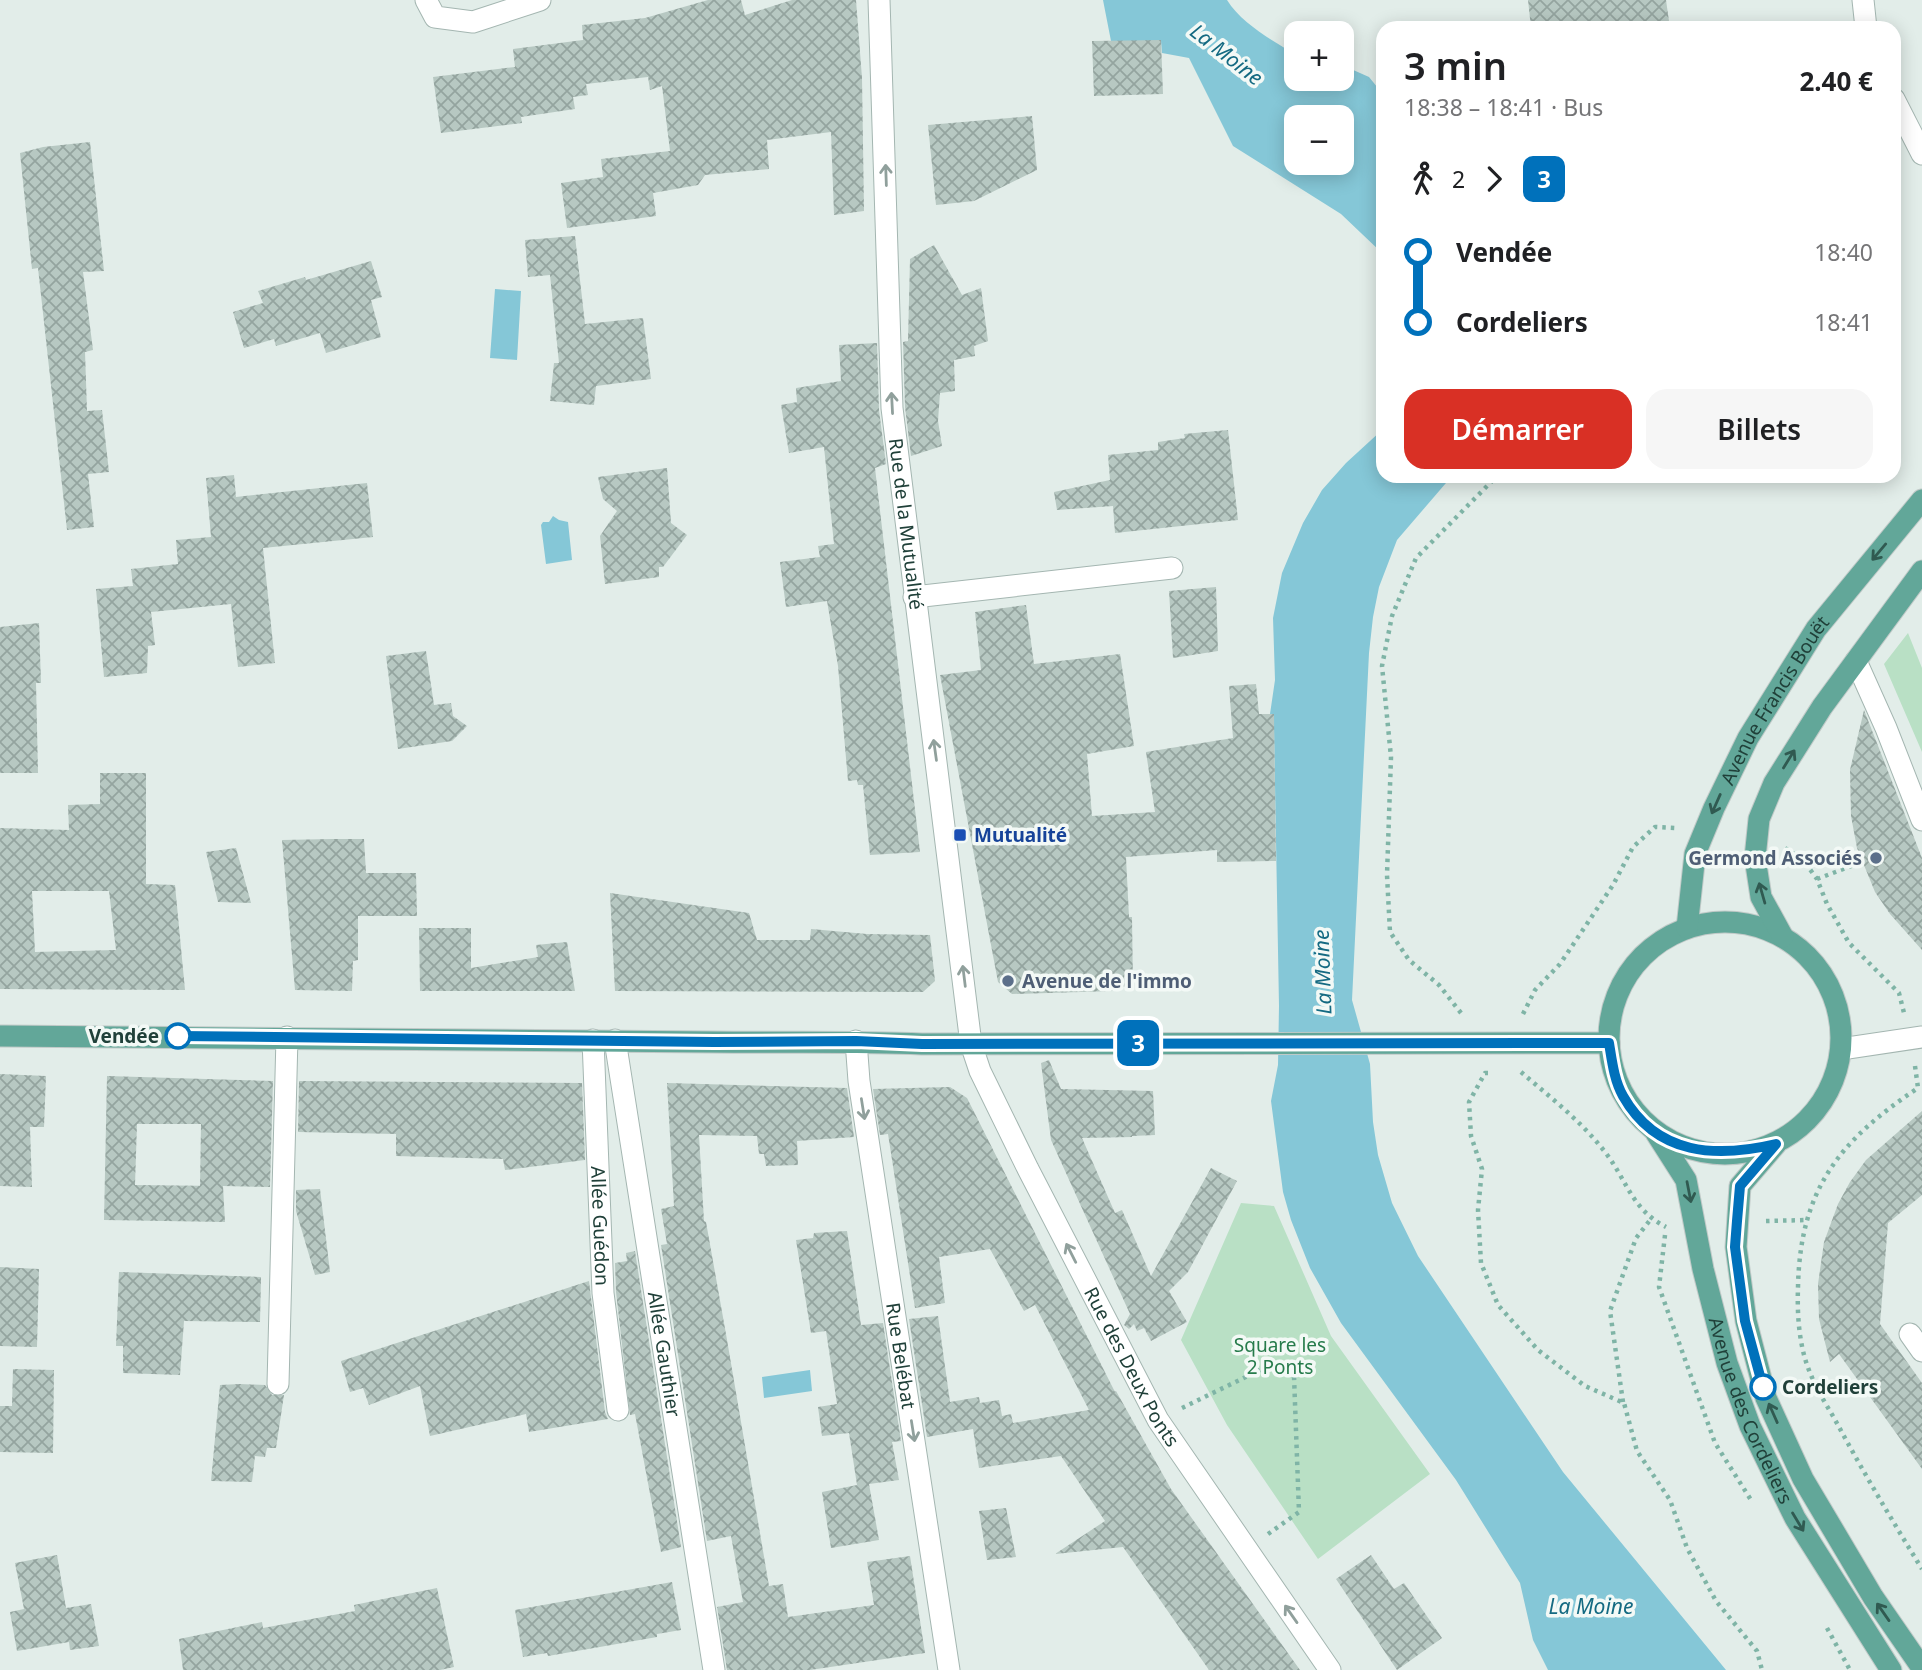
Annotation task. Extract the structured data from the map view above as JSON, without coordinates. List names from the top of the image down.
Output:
{
  "streets": {
    "main road": ["Avenue Francis Bouët", "Avenue des Cordeliers"],
    "street": [
      "Rue de la Mutualité",
      "Allée Guédon",
      "Allée Gauthier",
      "Rue Belébat",
      "Rue des Deux Ponts"
    ]
  },
  "crossings": [
    ["Rue de la Mutualité", "Rue des Deux Ponts"],
    ["Avenue Francis Bouët", "Avenue des Cordeliers"]
  ],
  "one_way": ["Rue de la Mutualité", "Rue Belébat", "Rue des Deux Ponts"],
  "water": ["La Moine"],
  "parks": ["Square les 2 Ponts"],
  "places": {
    "transit": ["Mutualité"],
    "other": [
      "Germond Associés",
      "Avenue de l'immo",
      "Vendée",
      "Cordeliers"
    ]
  },
  "lines": ["bus line 3"],
  "page": {
    "on_map": "3",
    "map_buttons": ["+", "−"],
    "heading": ["3 min", "18:38 – 18:41 · Bus", "2.40 €"],
    "legs": ["2", "3"],
    "list": [
      {
        "name": "Vendée",
        "value": "18:40"
      },
      {
        "name": "Cordeliers",
        "value": "18:41"
      }
    ],
    "buttons": ["Démarrer", "Billets"]
  }
}
